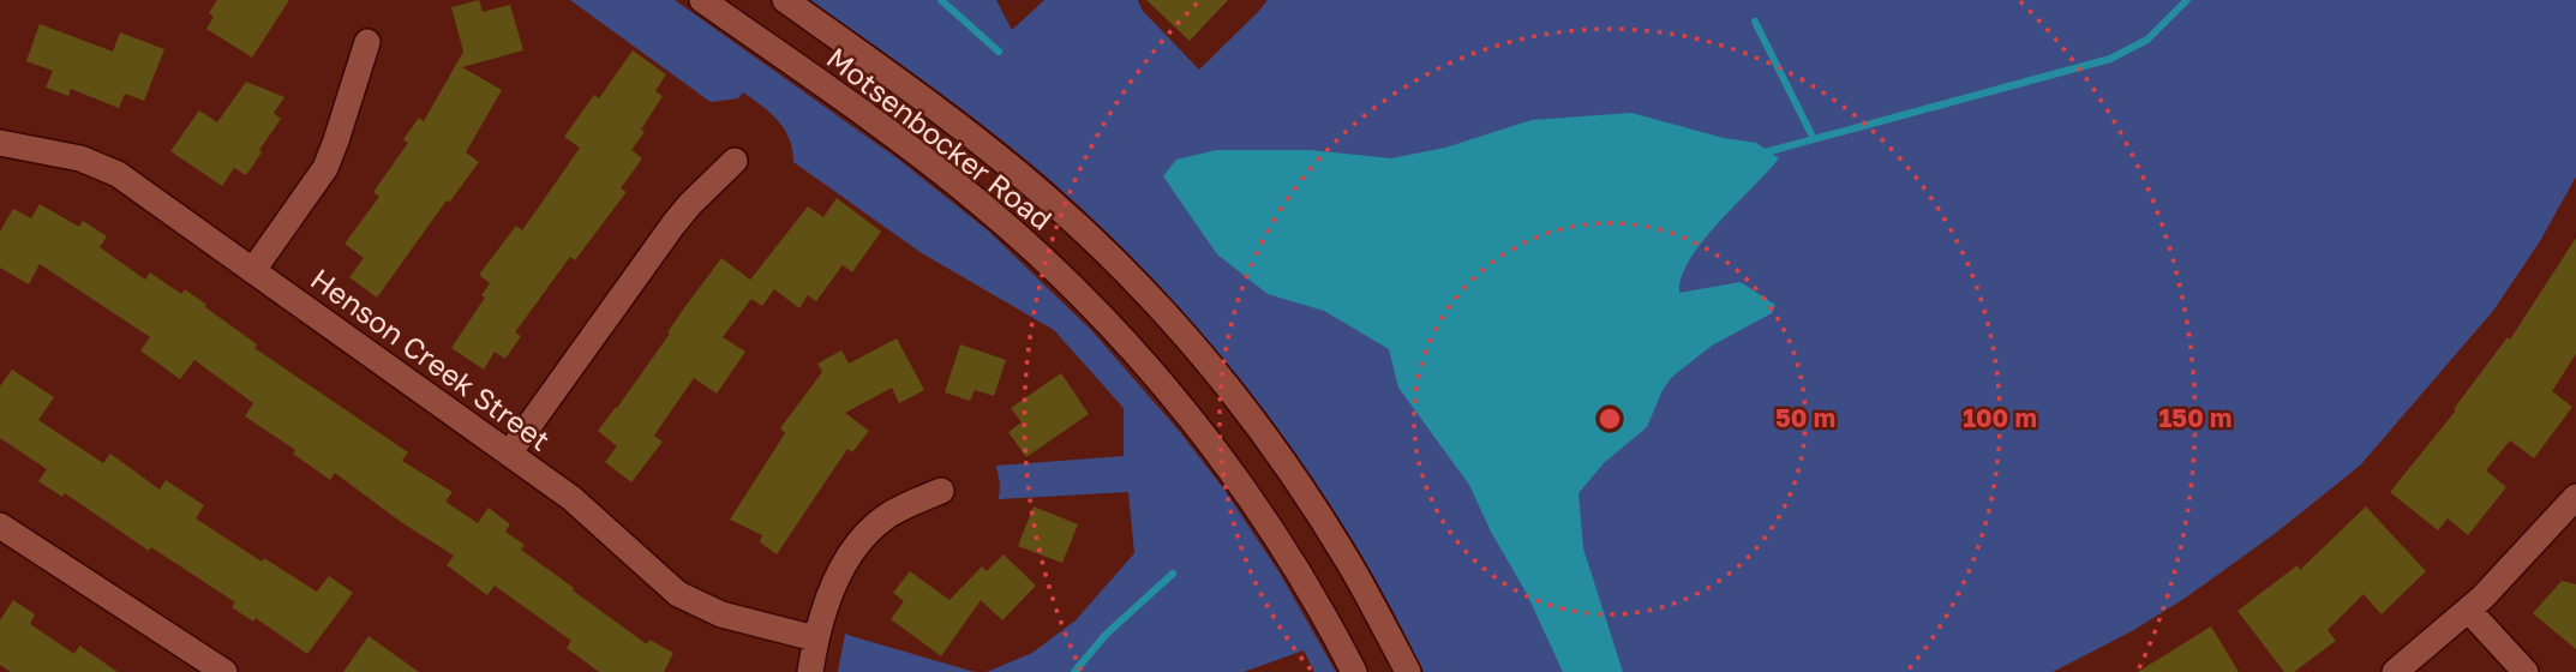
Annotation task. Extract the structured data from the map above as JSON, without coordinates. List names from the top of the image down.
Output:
{
  "streets": {
    "street": ["Motsenbocker Road", "Henson Creek Street"]
  },
  "rings": ["50 m", "100 m", "150 m"]
}
